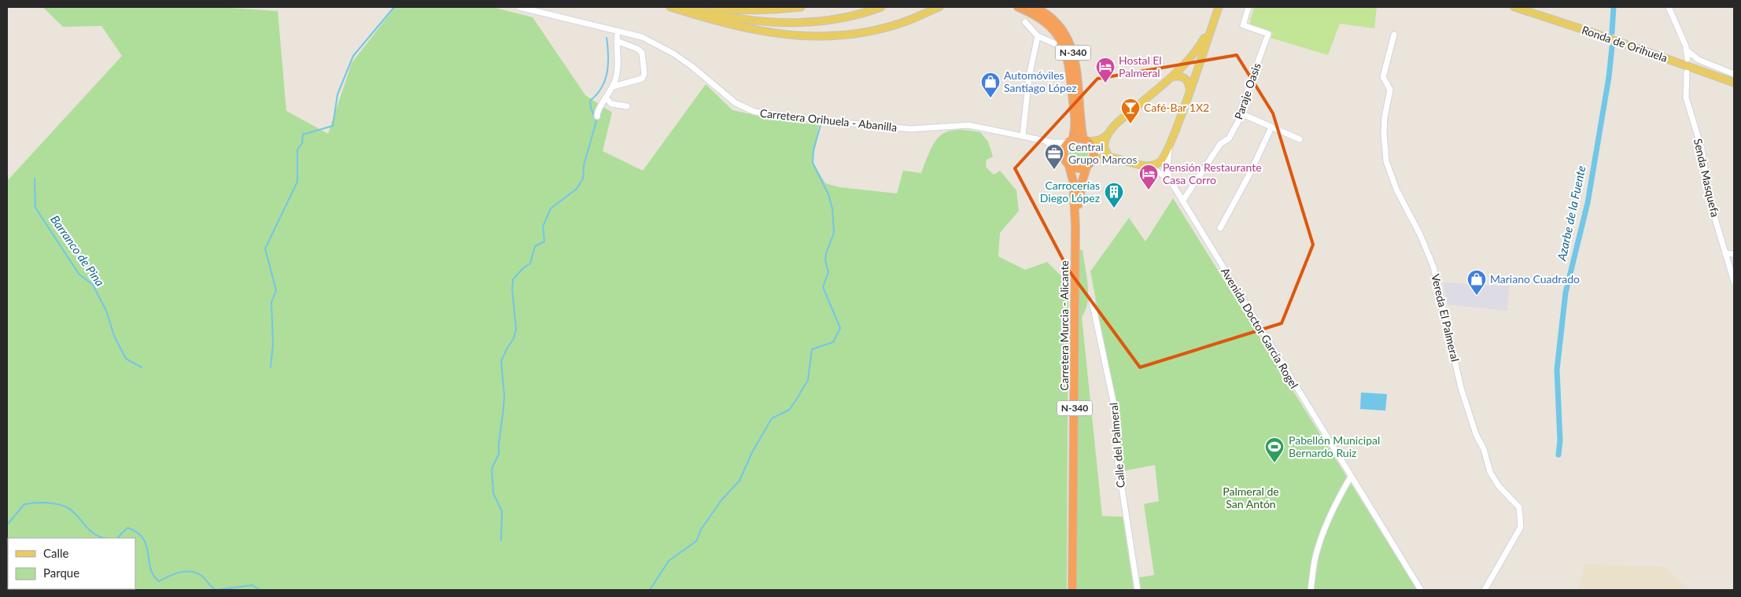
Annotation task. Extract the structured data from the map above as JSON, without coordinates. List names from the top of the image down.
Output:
{
  "streets": {
    "highway": ["N-340", "Carretera Murcia - Alicante"],
    "main road": ["Ronda de Orihuela", "Avenida Doctor García Rogel"],
    "street": [
      "Paraje Oasis",
      "Carretera Orihuela - Abanilla",
      "Senda Masquefa",
      "Vereda El Palmeral",
      "Calle del Palmeral"
    ]
  },
  "crossings": [
    ["N-340", "Carretera Orihuela - Abanilla"],
    ["N-340", "Carretera Murcia - Alicante"],
    ["N-340", "Avenida Doctor García Rogel"],
    ["Paraje Oasis", "Avenida Doctor García Rogel"],
    ["Carretera Orihuela - Abanilla", "Carretera Murcia - Alicante"],
    ["Carretera Orihuela - Abanilla", "Avenida Doctor García Rogel"],
    ["Carretera Murcia - Alicante", "Avenida Doctor García Rogel"]
  ],
  "water": ["Azarbe de la Fuente", "Barranco de Pina"],
  "parks": ["Palmeral de San Antón"],
  "places": {
    "hotel": ["Hostal El Palmeral", "Pensión Restaurante Casa Corro"],
    "shop": ["Automóviles Santiago López", "Mariano Cuadrado"],
    "bar": ["Café-Bar 1X2"],
    "office": ["Central Grupo Marcos"],
    "building": ["Carrocerías Diego López"],
    "sports": ["Pabellón Municipal Bernardo Ruiz"]
  },
  "legend": ["Calle", "Parque"]
}
